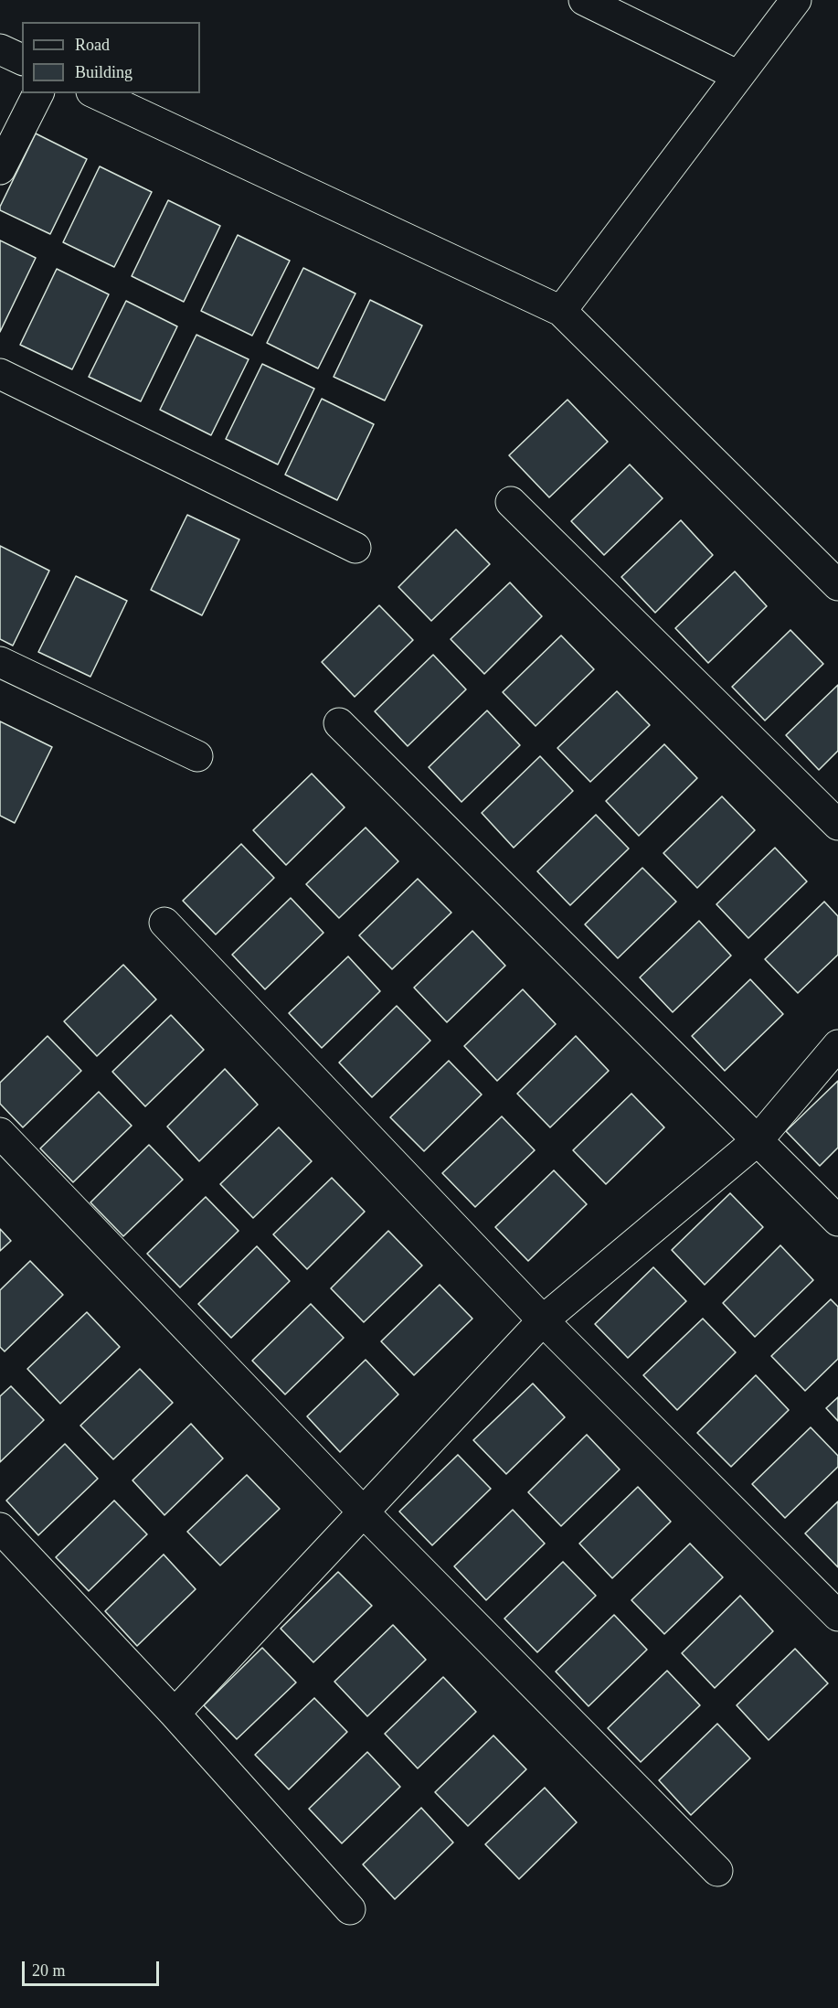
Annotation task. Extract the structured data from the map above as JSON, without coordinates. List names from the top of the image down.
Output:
{
  "legend": ["Road", "Building"],
  "scale_bar": "20 m"
}
